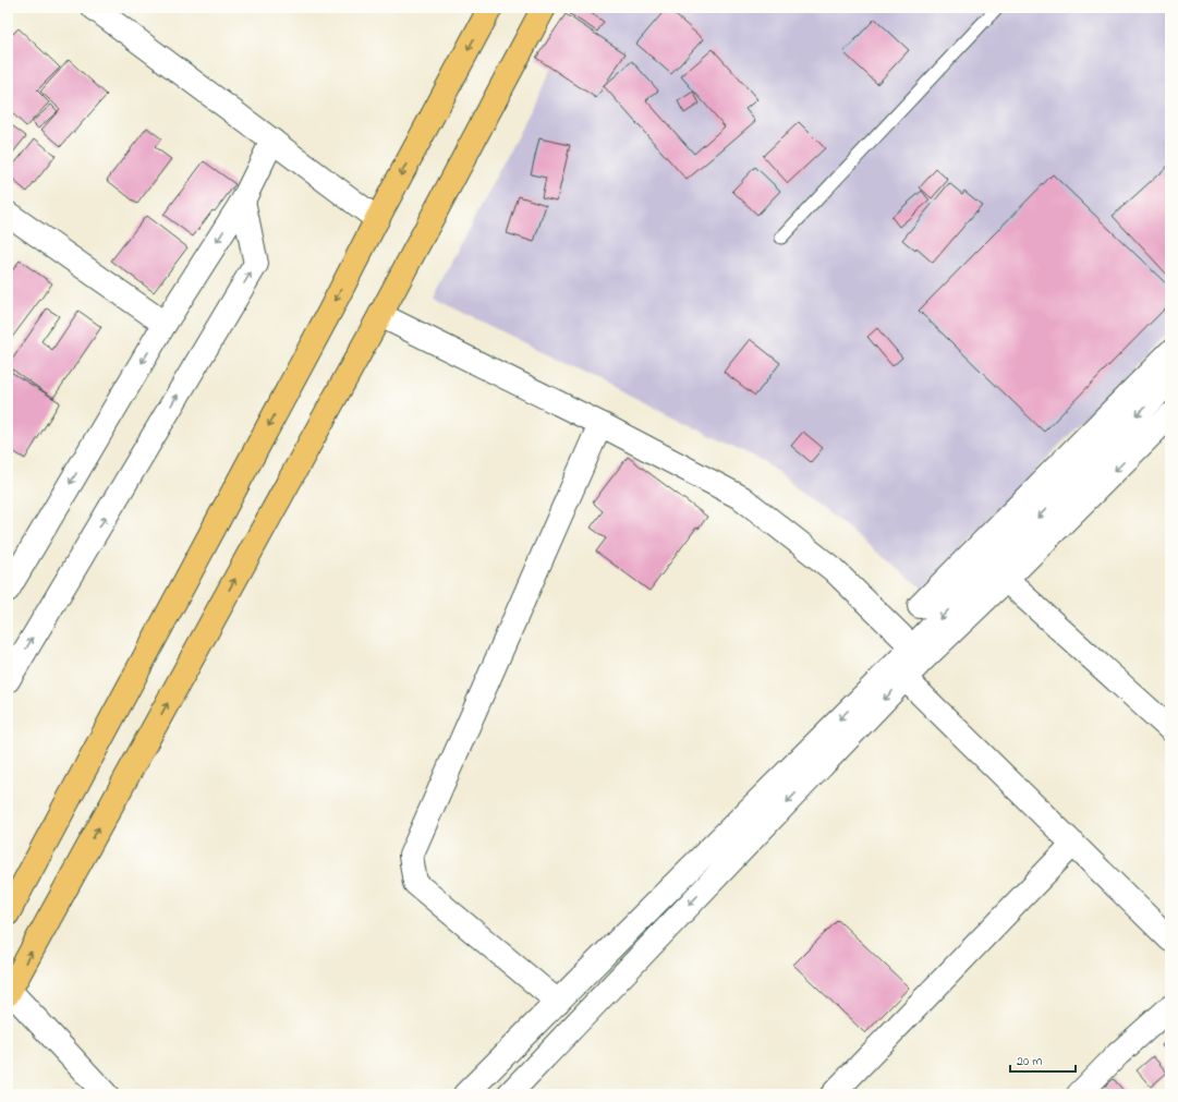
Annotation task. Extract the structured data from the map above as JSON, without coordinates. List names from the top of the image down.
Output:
{
  "scale_bar": "20 m"
}
